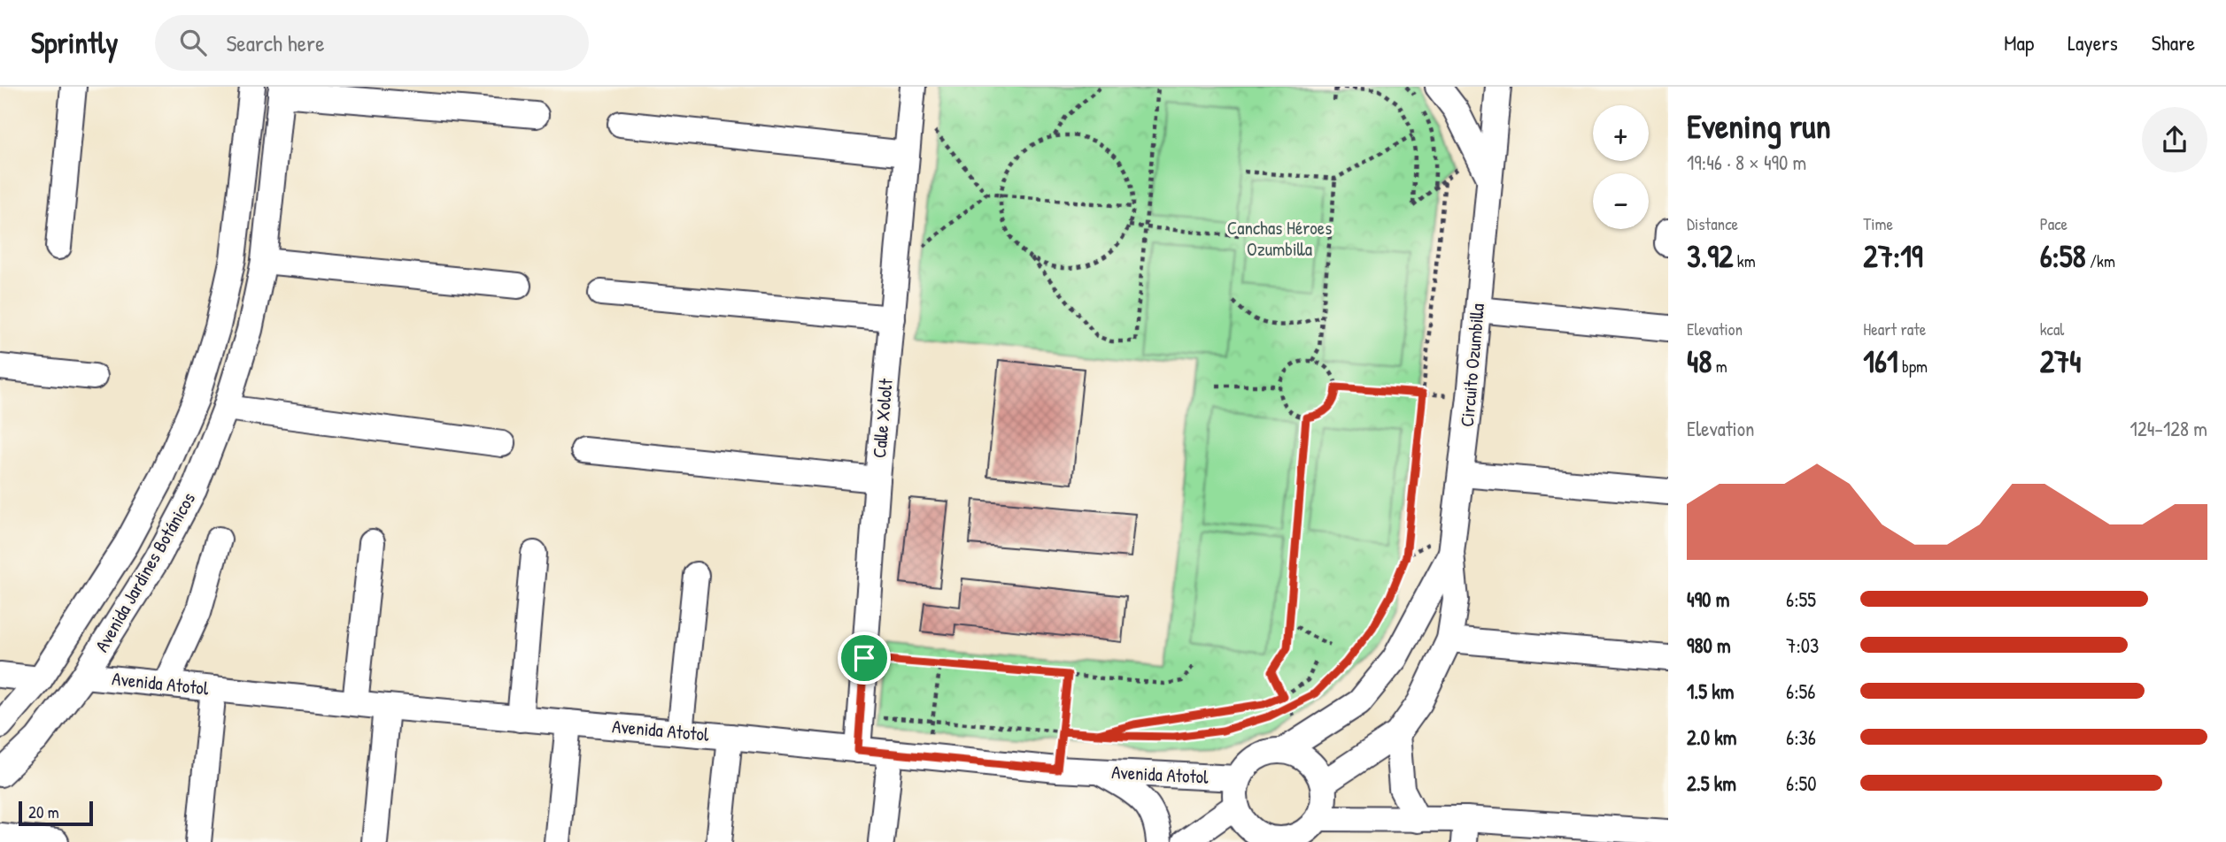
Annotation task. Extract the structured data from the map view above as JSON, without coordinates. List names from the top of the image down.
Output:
{
  "streets": {
    "street": [
      "Circuito Ozumbilla",
      "Calle Xololt",
      "Avenida Jardines Botánicos",
      "Avenida Atotol"
    ]
  },
  "crossings": [
    ["Circuito Ozumbilla", "Avenida Atotol"],
    ["Calle Xololt", "Avenida Atotol"],
    ["Avenida Jardines Botánicos", "Avenida Atotol"]
  ],
  "parks": ["Canchas Héroes Ozumbilla"],
  "scale_bar": "20 m",
  "page": {
    "header": "Sprintly",
    "search": "Search here",
    "nav": ["Map", "Layers", "Share"],
    "heading": ["Evening run", "19:46 · 8 × 490 m"],
    "map_buttons": ["+", "−"],
    "stats": [
      ["Distance", "3.92 km"],
      ["Time", "27:19"],
      ["Pace", "6:58 /km"],
      ["Elevation", "48 m"],
      ["Heart rate", "161 bpm"],
      ["kcal", "274"]
    ],
    "chart": ["Elevation", "124–128 m"],
    "list": [
      {
        "name": "490 m",
        "note": "6:55"
      },
      {
        "name": "980 m",
        "note": "7:03"
      },
      {
        "name": "1.5 km",
        "note": "6:56"
      },
      {
        "name": "2.0 km",
        "note": "6:36"
      },
      {
        "name": "2.5 km",
        "note": "6:50"
      }
    ],
    "scale": "20 m"
  }
}
